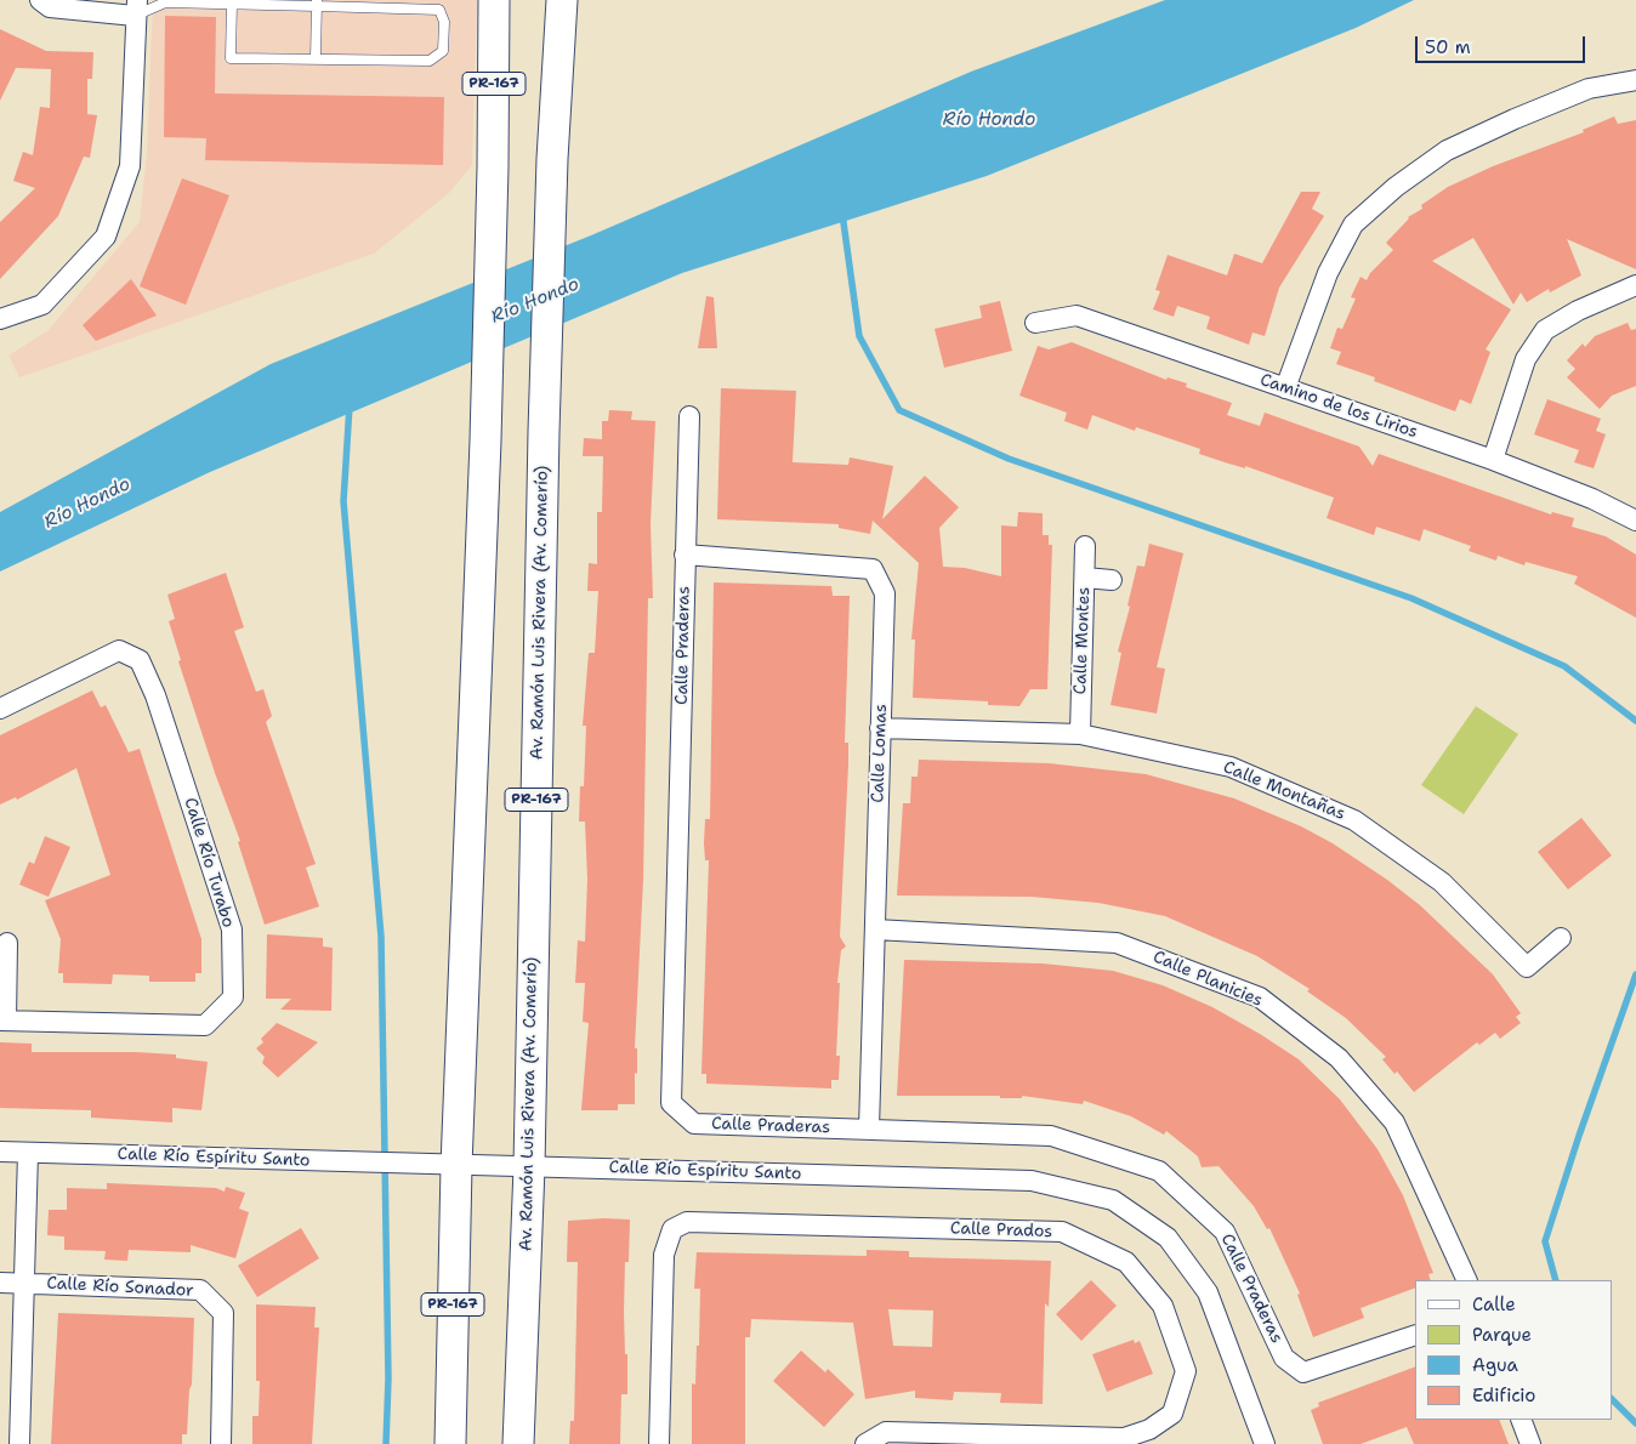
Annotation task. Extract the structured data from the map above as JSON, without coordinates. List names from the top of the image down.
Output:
{
  "streets": {
    "main road": ["PR-167", "Av. Ramón Luis Rivera (Av. Comerío)"],
    "street": [
      "Camino de los Lirios",
      "Calle Montes",
      "Calle Praderas",
      "Calle Lomas",
      "Calle Montañas",
      "Calle Río Turabo",
      "Calle Planicies",
      "Calle Río Espíritu Santo",
      "Calle Prados",
      "Calle Río Sonador"
    ]
  },
  "crossings": [
    ["PR-167", "Calle Río Espíritu Santo"],
    ["Av. Ramón Luis Rivera (Av. Comerío)", "Calle Río Espíritu Santo"],
    ["Calle Montes", "Calle Montañas"],
    ["Calle Praderas", "Calle Lomas"],
    ["Calle Lomas", "Calle Montañas"],
    ["Calle Lomas", "Calle Planicies"],
    ["Calle Río Espíritu Santo", "Calle Río Sonador"]
  ],
  "water": ["Río Hondo"],
  "legend": [
    "Calle",
    "Parque",
    "Agua",
    "Edificio"
  ],
  "scale_bar": "50 m"
}
